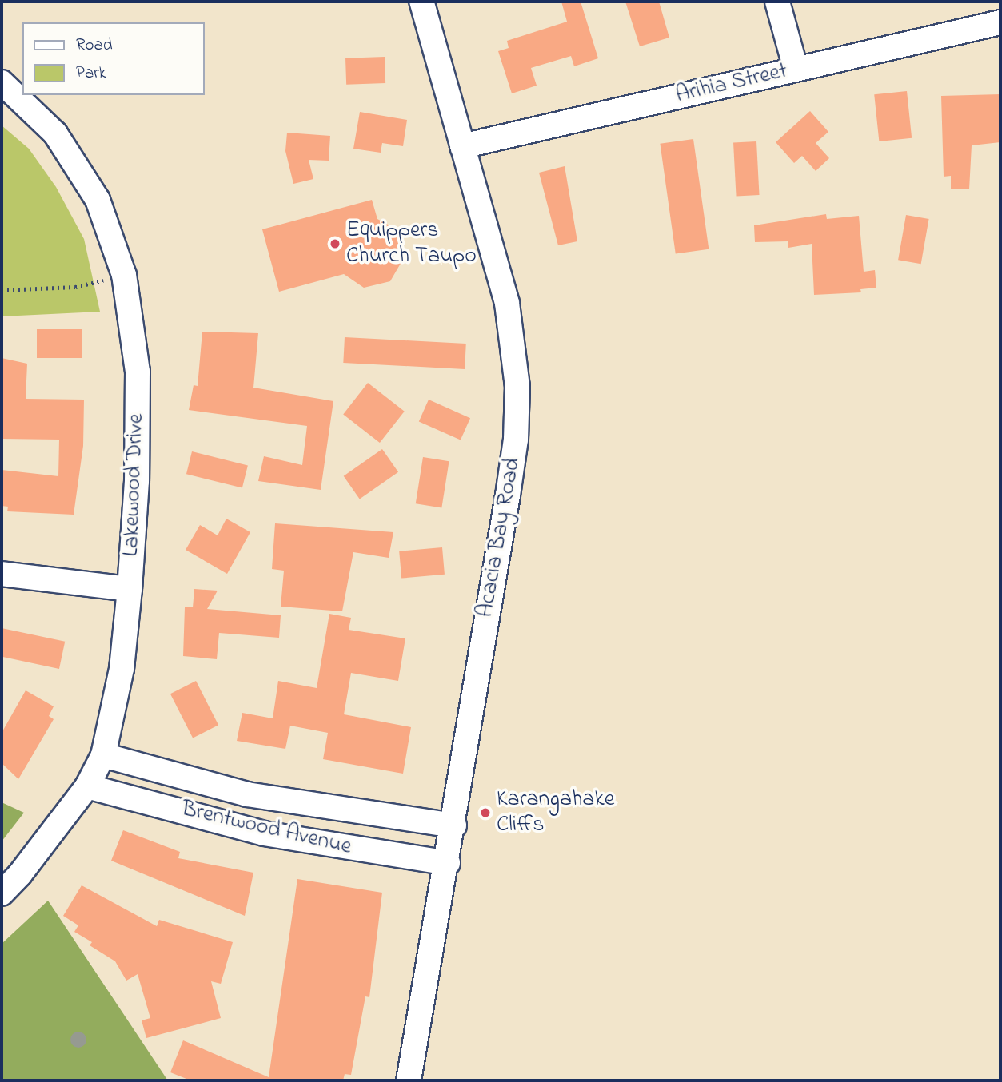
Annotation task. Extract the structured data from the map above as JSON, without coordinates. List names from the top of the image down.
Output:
{
  "streets": {
    "street": [
      "Arihia Street",
      "Lakewood Drive",
      "Acacia Bay Road",
      "Brentwood Avenue"
    ]
  },
  "crossings": [
    ["Arihia Street", "Acacia Bay Road"],
    ["Lakewood Drive", "Brentwood Avenue"],
    ["Acacia Bay Road", "Brentwood Avenue"]
  ],
  "places": ["Equippers Church Taupo", "Karangahake Cliffs"],
  "legend": ["Road", "Park"]
}
